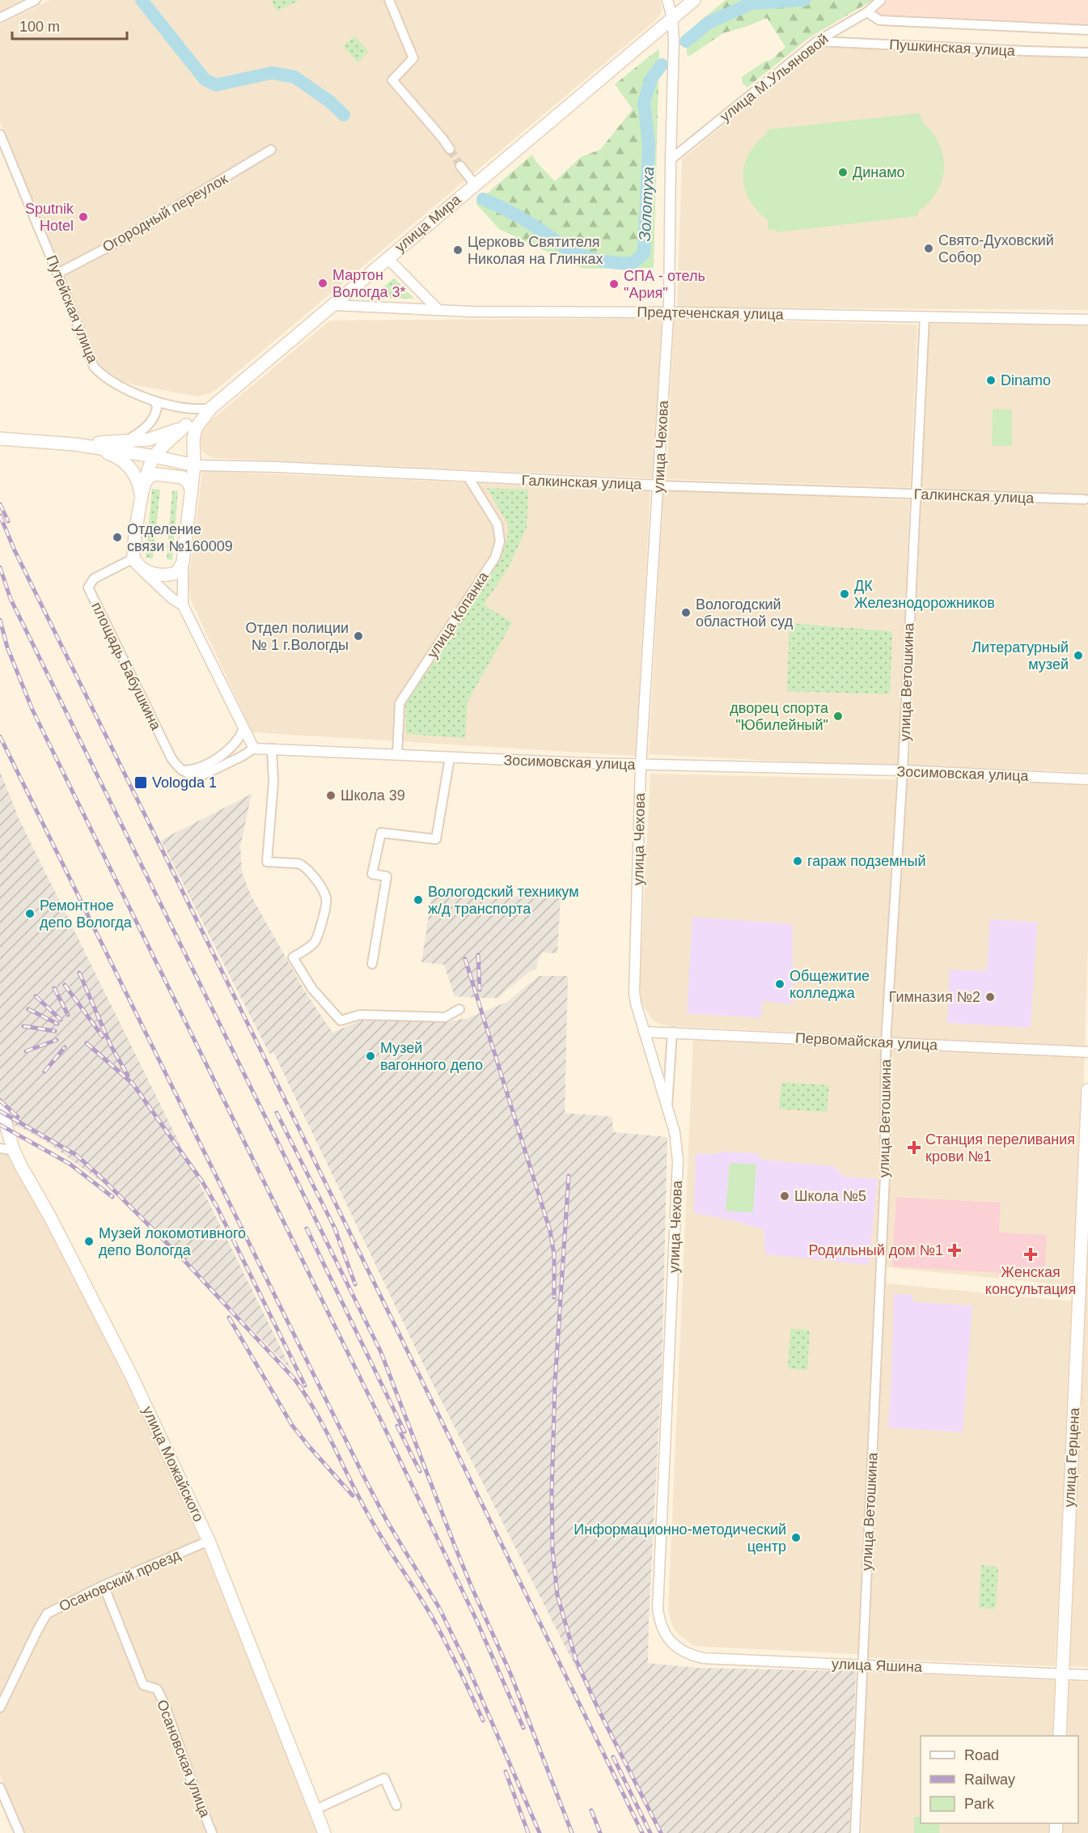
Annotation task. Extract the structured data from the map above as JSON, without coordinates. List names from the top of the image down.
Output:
{
  "streets": {
    "main road": ["улица Мира", "улица Герцена", "улица Можайского"],
    "street": [
      "Пушкинская улица",
      "улица М.Ульяновой",
      "Огородный переулок",
      "Путейская улица",
      "Предтеченская улица",
      "улица Чехова",
      "Галкинская улица",
      "улица Копанка",
      "площадь Бабушкина",
      "улица Ветошкина",
      "Зосимовская улица",
      "Первомайская улица",
      "Осановский проезд",
      "улица Яшина",
      "Осановская улица"
    ]
  },
  "crossings": [
    ["Пушкинская улица", "улица М.Ульяновой"],
    ["улица М.Ульяновой", "улица Чехова"],
    ["Огородный переулок", "Путейская улица"],
    ["улица Мира", "Путейская улица"],
    ["улица Мира", "Предтеченская улица"],
    ["улица Мира", "улица Чехова"],
    ["улица Мира", "Галкинская улица"],
    ["Предтеченская улица", "улица Чехова"],
    ["Предтеченская улица", "улица Ветошкина"],
    ["улица Чехова", "Галкинская улица"],
    ["улица Чехова", "Зосимовская улица"],
    ["улица Чехова", "Первомайская улица"],
    ["улица Чехова", "улица Яшина"],
    ["Галкинская улица", "улица Копанка"],
    ["Галкинская улица", "улица Ветошкина"],
    ["улица Копанка", "Зосимовская улица"],
    ["улица Ветошкина", "Зосимовская улица"],
    ["улица Ветошкина", "Первомайская улица"],
    ["улица Ветошкина", "улица Яшина"],
    ["улица Герцена", "улица Яшина"],
    ["улица Можайского", "Осановский проезд"],
    ["Осановский проезд", "Осановская улица"]
  ],
  "water": ["Золотуха"],
  "places": {
    "other": [
      "Динамо",
      "Sputnik Hotel",
      "Свято-Духовский Собор",
      "Церковь Святителя Николая на Глинках",
      "Мартон Вологда 3*",
      "СПА - отель \"Ария\"",
      "Dinamo",
      "Отделение связи №160009",
      "ДК Железнодорожников",
      "Вологодский областной суд",
      "Отдел полиции № 1 г.Вологды",
      "Литературный музей",
      "дворец спорта \"Юбилейный\"",
      "Школа 39",
      "гараж подземный",
      "Вологодский техникум ж/д транспорта",
      "Ремонтное депо Вологда",
      "Общежитие колледжа",
      "Гимназия №2",
      "Музей вагонного депо",
      "Школа №5",
      "Музей локомотивного депо Вологда",
      "Информационно-методический центр"
    ],
    "transit": ["Vologda 1"],
    "health": ["Станция переливания крови №1", "Родильный дом №1", "Женская консультация"]
  },
  "legend": ["Road", "Railway", "Park"],
  "scale_bar": "100 m"
}
